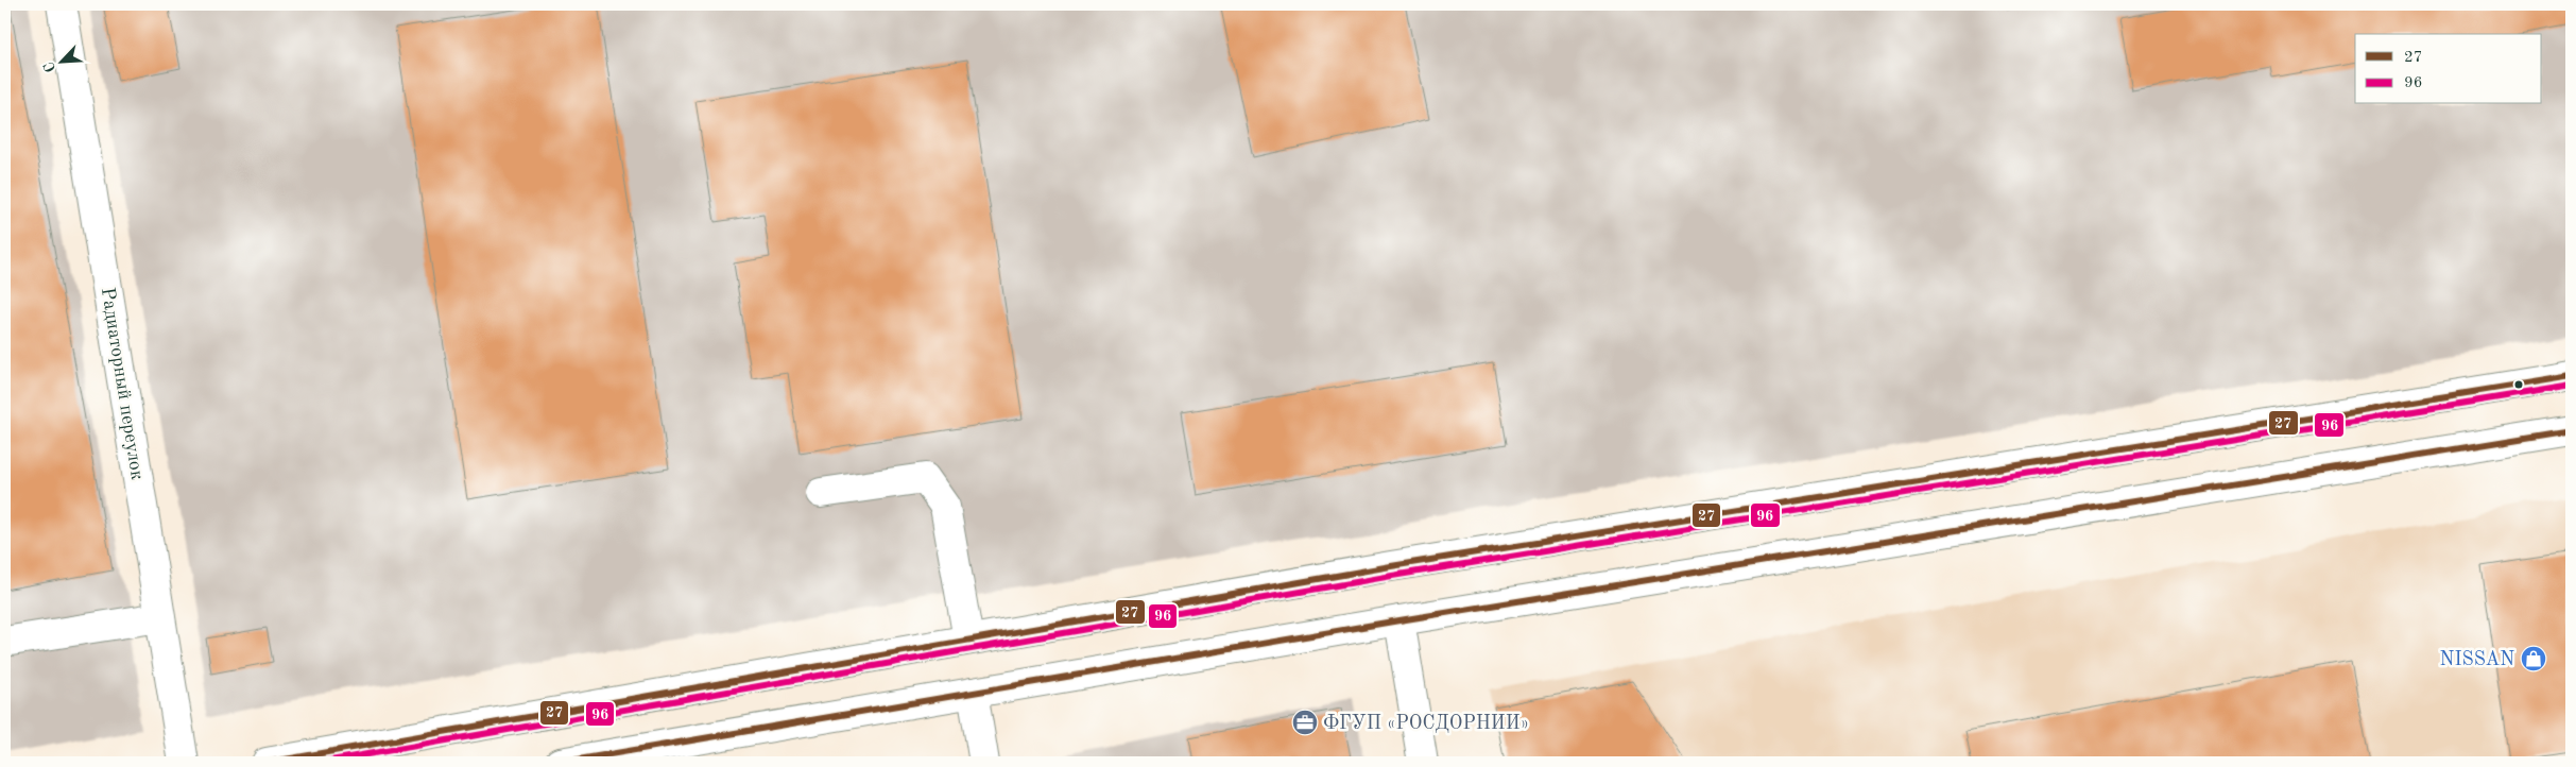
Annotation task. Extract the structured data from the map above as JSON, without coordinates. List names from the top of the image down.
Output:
{
  "streets": {
    "main road": ["Радиаторный переулок"]
  },
  "places": {
    "shop": ["NISSAN"],
    "office": ["ФГУП «РОСДОРНИИ»"]
  },
  "lines": ["transit line 27", "transit line 96"],
  "legend": ["27", "96"],
  "north": "bottom left"
}
